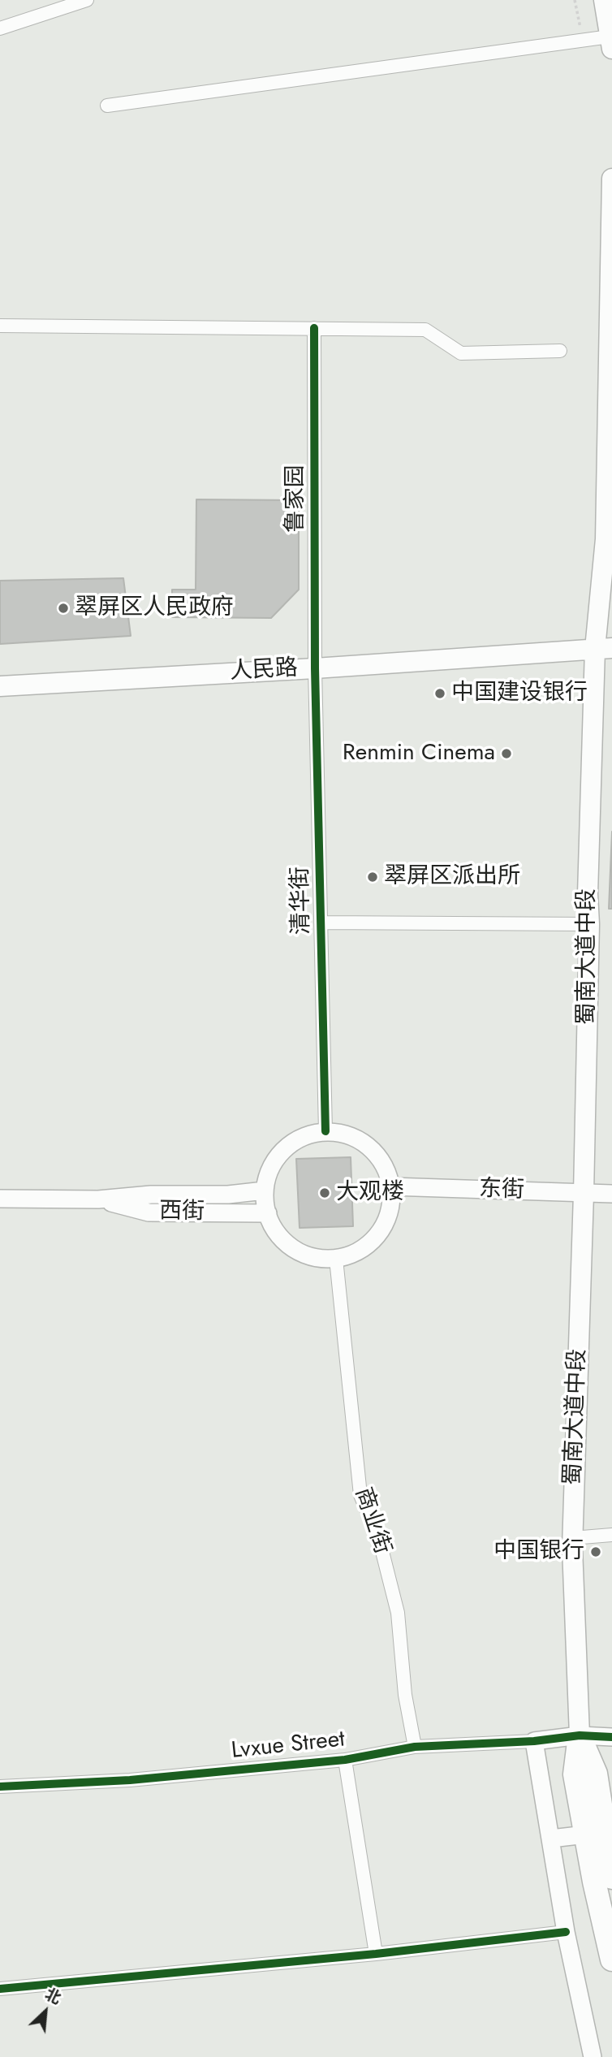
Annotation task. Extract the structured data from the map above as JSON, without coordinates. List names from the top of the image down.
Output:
{
  "streets": {
    "main road": [
      "人民路",
      "蜀南大道中段",
      "东街",
      "西街",
      "Lvxue Street"
    ],
    "street": ["鲁家园", "清华街", "商业街"]
  },
  "crossings": [
    ["鲁家园", "人民路"],
    ["鲁家园", "清华街"],
    ["人民路", "清华街"],
    ["人民路", "蜀南大道中段"],
    ["清华街", "东街"],
    ["清华街", "西街"],
    ["清华街", "商业街"],
    ["蜀南大道中段", "东街"],
    ["蜀南大道中段", "Lvxue Street"],
    ["东街", "西街"],
    ["东街", "商业街"],
    ["西街", "商业街"],
    ["商业街", "Lvxue Street"]
  ],
  "places": [
    "翠屏区人民政府",
    "中国建设银行",
    "Renmin Cinema",
    "翠屏区派出所",
    "大观楼",
    "中国银行"
  ],
  "north": "top right"
}
